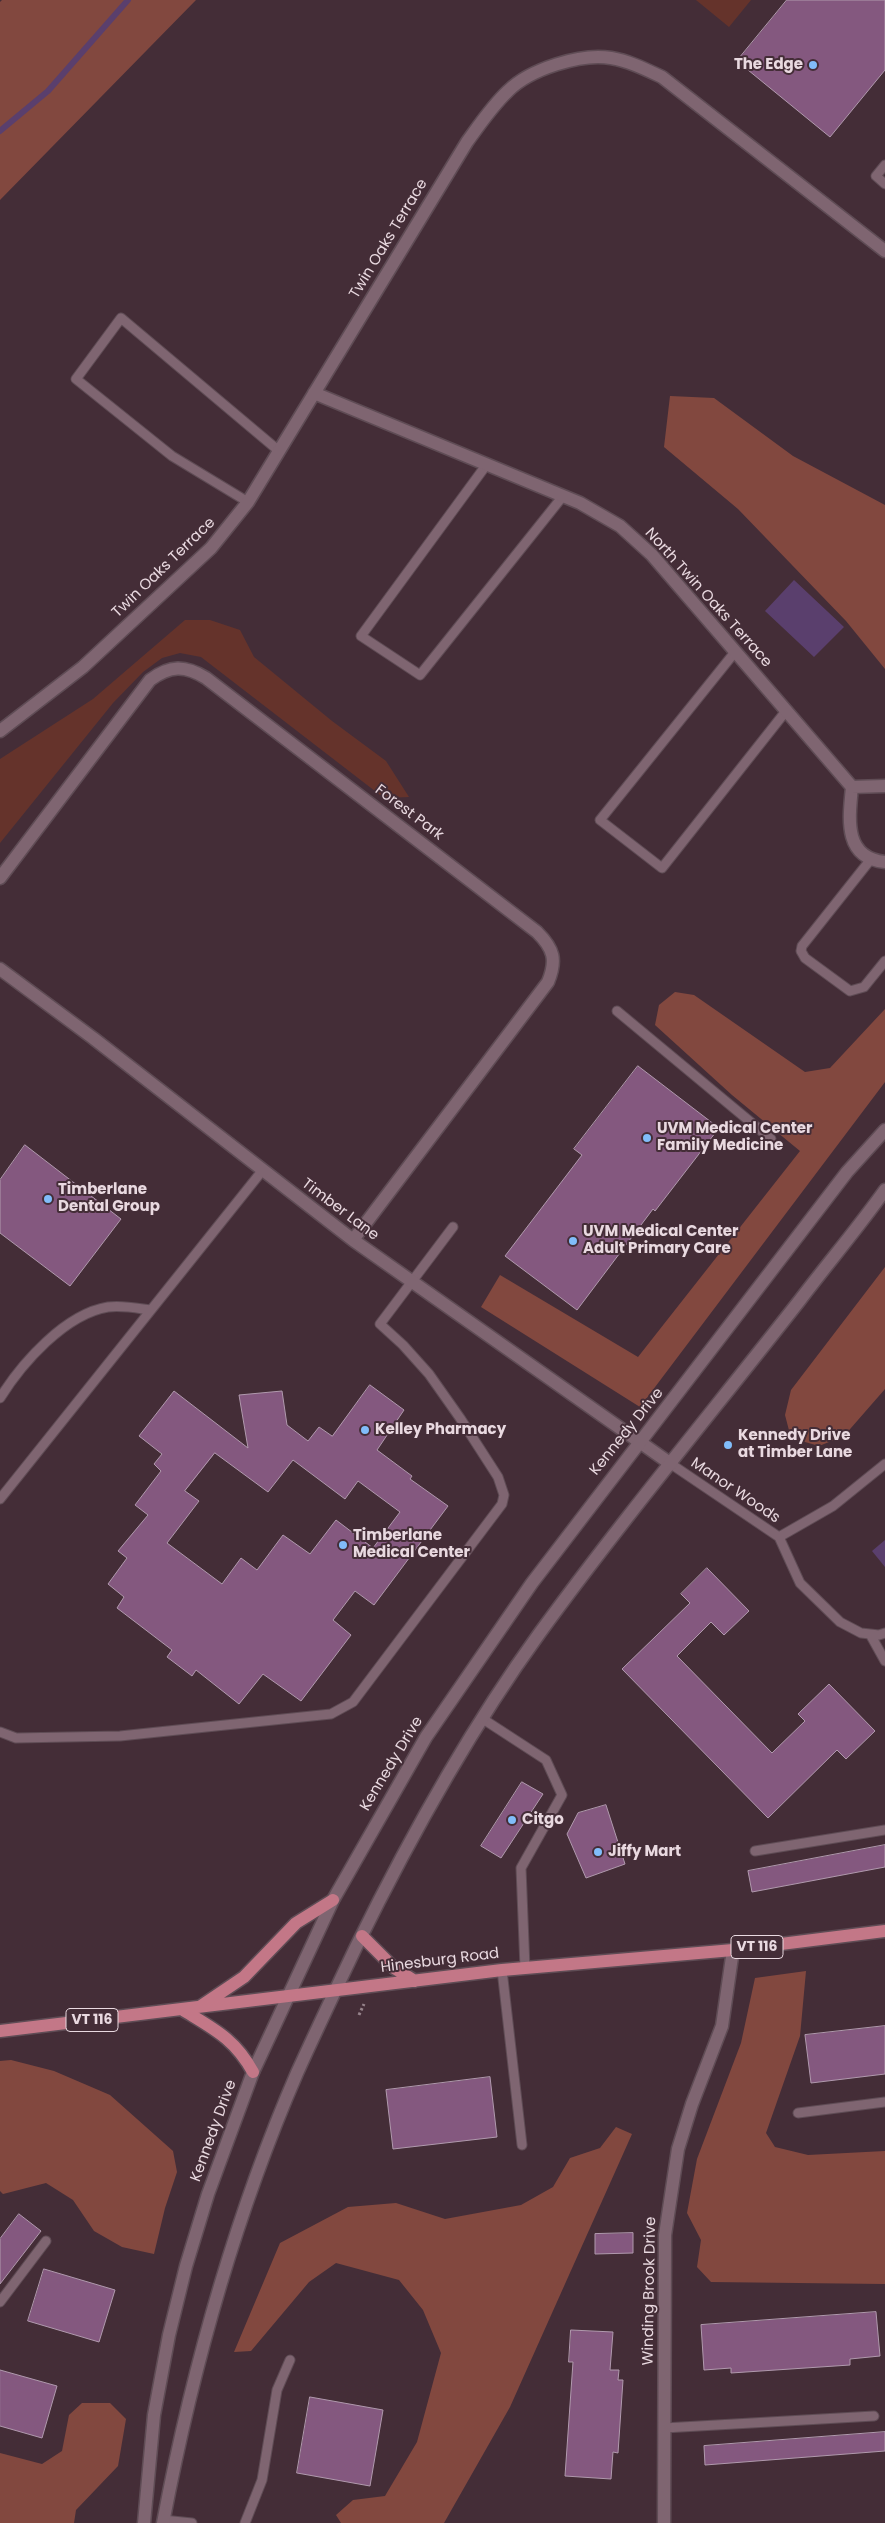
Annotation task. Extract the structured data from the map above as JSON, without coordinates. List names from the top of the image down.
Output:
{
  "streets": {
    "main road": ["VT 116", "Hinesburg Road"],
    "street": [
      "Twin Oaks Terrace",
      "North Twin Oaks Terrace",
      "Forest Park",
      "Timber Lane",
      "Kennedy Drive",
      "Winding Brook Drive"
    ],
    "lane": ["Manor Woods"]
  },
  "crossings": [
    ["Twin Oaks Terrace", "North Twin Oaks Terrace"],
    ["Forest Park", "Timber Lane"],
    ["Timber Lane", "Kennedy Drive"],
    ["Timber Lane", "Manor Woods"],
    ["Kennedy Drive", "Hinesburg Road"],
    ["Hinesburg Road", "Winding Brook Drive"]
  ],
  "places": [
    "The Edge",
    "UVM Medical Center Family Medicine",
    "Timberlane Dental Group",
    "UVM Medical Center Adult Primary Care",
    "Kelley Pharmacy",
    "Kennedy Drive at Timber Lane",
    "Timberlane Medical Center",
    "Citgo",
    "Jiffy Mart"
  ]
}
